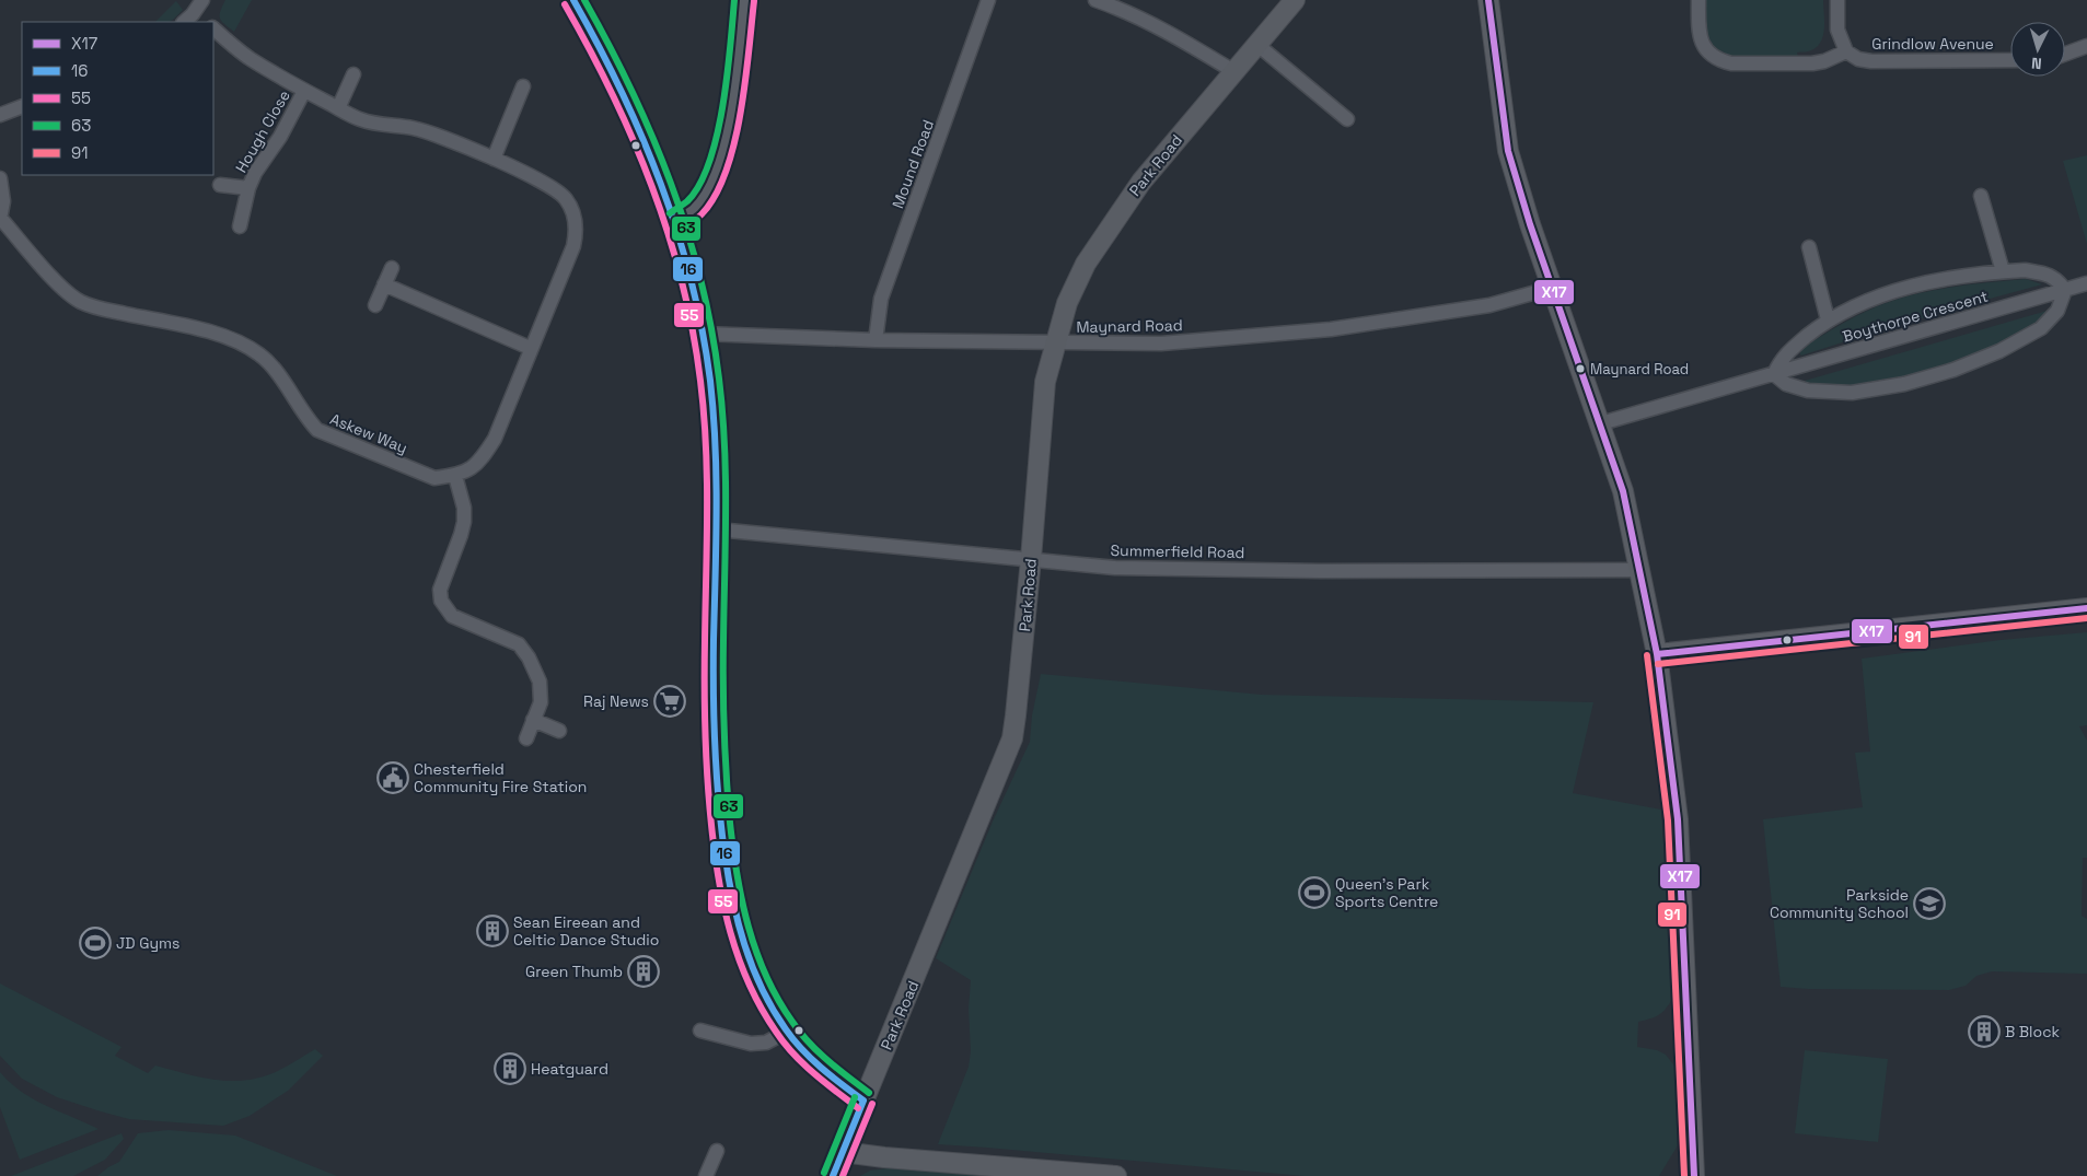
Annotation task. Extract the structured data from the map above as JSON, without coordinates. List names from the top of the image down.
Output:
{
  "streets": {
    "street": [
      "Grindlow Avenue",
      "Hough Close",
      "Mound Road",
      "Park Road",
      "Boythorpe Crescent",
      "Maynard Road",
      "Askew Way",
      "Summerfield Road"
    ]
  },
  "crossings": [
    ["Hough Close", "Askew Way"],
    ["Mound Road", "Maynard Road"],
    ["Park Road", "Maynard Road"],
    ["Park Road", "Summerfield Road"]
  ],
  "places": {
    "other": ["Maynard Road"],
    "supermarket": ["Raj News"],
    "public building": ["Chesterfield Community Fire Station"],
    "sports": ["Queen's Park Sports Centre", "JD Gyms"],
    "school or university": ["Parkside Community School"],
    "building": [
      "Sean Eireean and Celtic Dance Studio",
      "Green Thumb",
      "B Block",
      "Heatguard"
    ]
  },
  "lines": [
    "transit line X17",
    "transit line 16",
    "transit line 63",
    "transit line 55",
    "transit line 91"
  ],
  "legend": [
    "X17",
    "16",
    "55",
    "63",
    "91"
  ],
  "north": "bottom"
}
